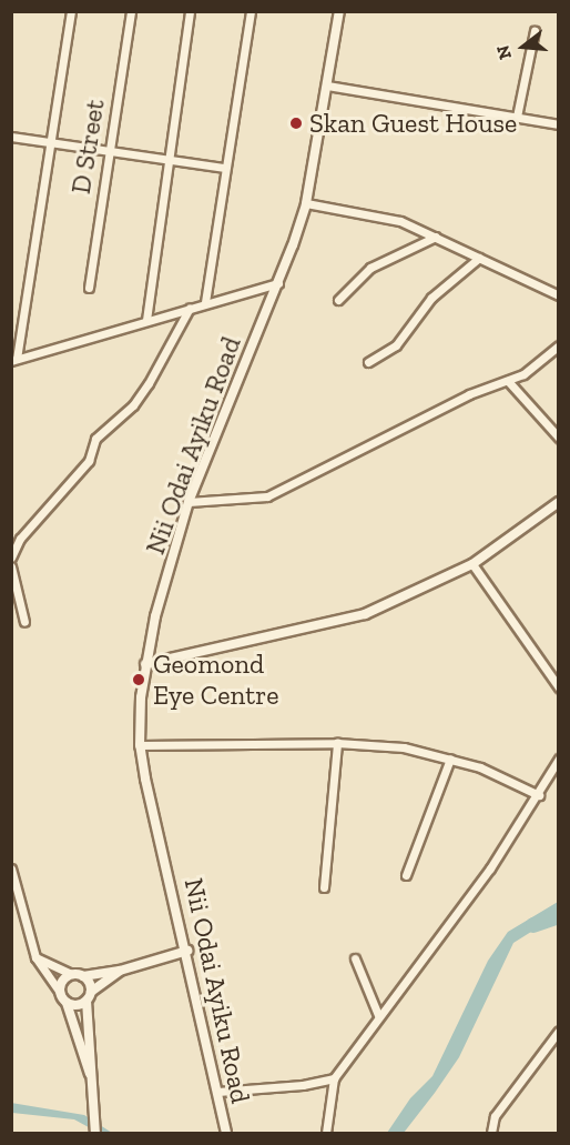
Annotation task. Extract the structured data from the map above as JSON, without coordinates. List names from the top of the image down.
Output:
{
  "streets": {
    "street": ["D Street", "Nii Odai Ayiku Road"]
  },
  "places": ["Skan Guest House", "Geomond Eye Centre"],
  "north": "left"
}
